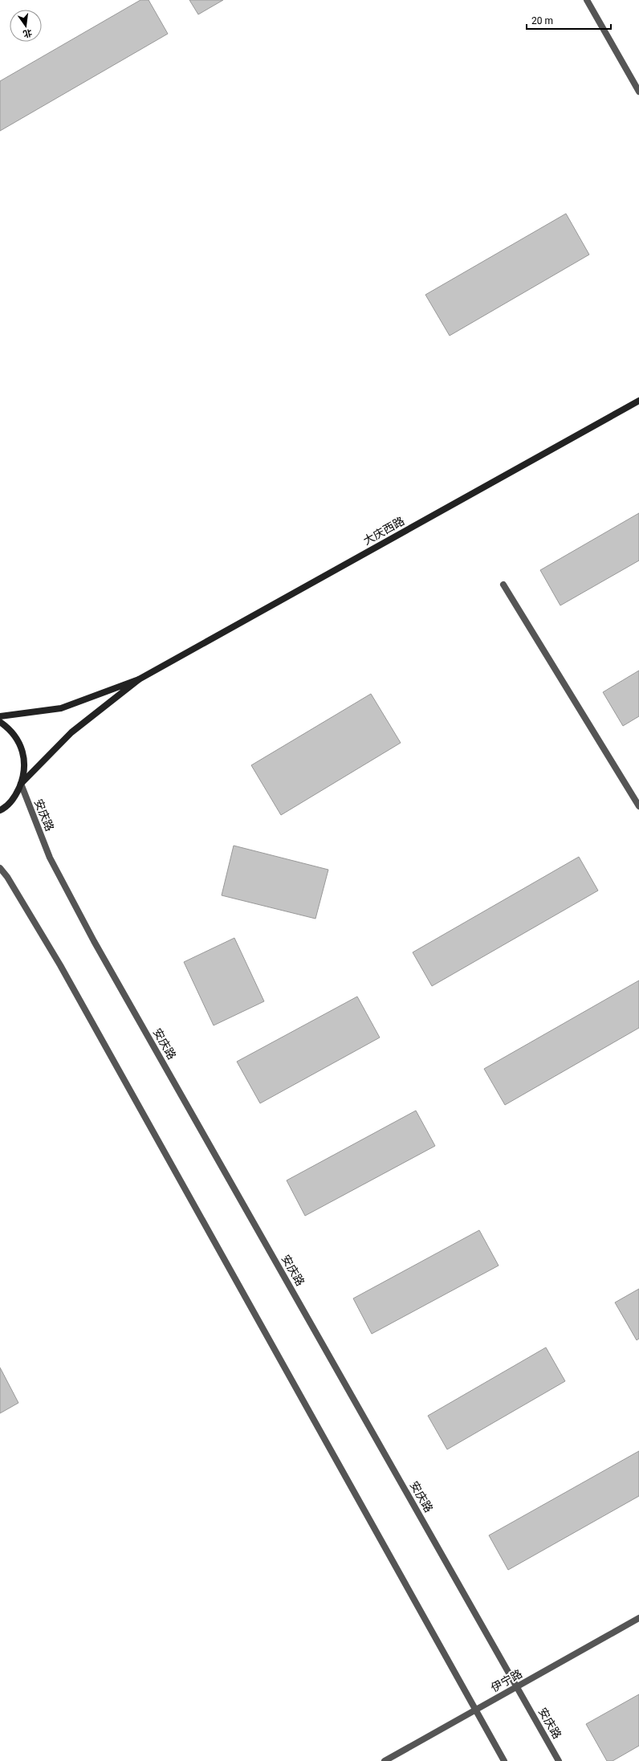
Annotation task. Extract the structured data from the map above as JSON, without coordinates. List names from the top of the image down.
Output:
{
  "streets": {
    "main road": ["大庆西路"],
    "street": ["安庆路", "伊宁路"]
  },
  "crossings": [
    ["安庆路", "伊宁路"]
  ],
  "scale_bar": "20 m",
  "north": "bottom"
}
